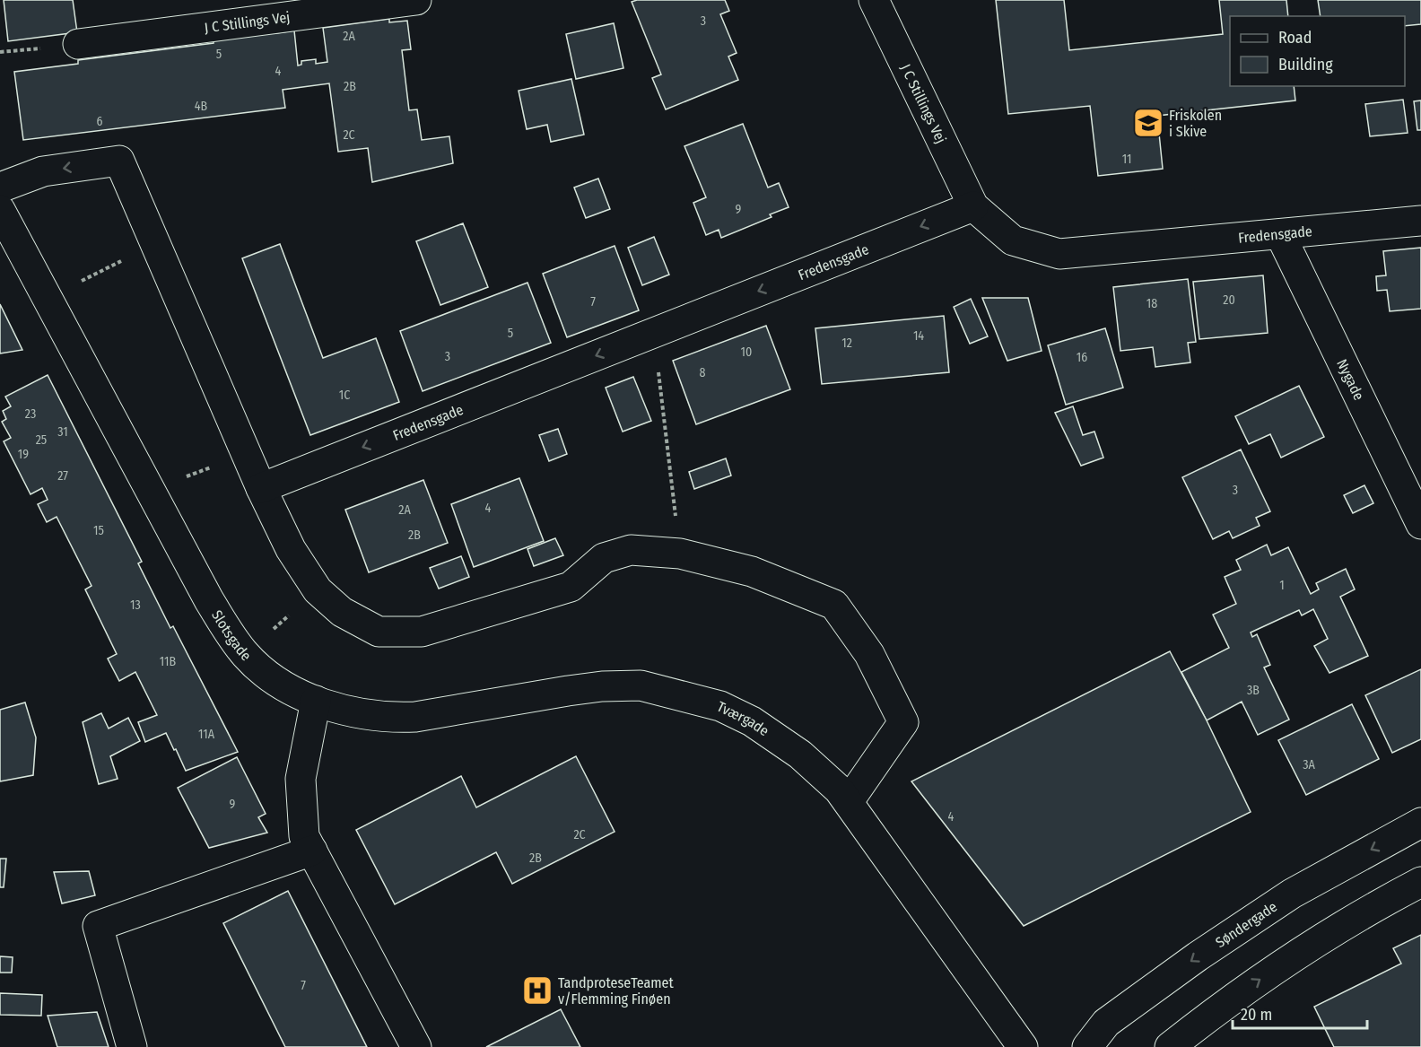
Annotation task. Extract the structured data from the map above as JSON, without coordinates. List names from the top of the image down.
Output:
{
  "streets": {
    "street": [
      "J C Stillings Vej",
      "Fredensgade",
      "Nygade",
      "Slotsgade",
      "Tværgade",
      "Søndergade"
    ]
  },
  "crossings": [
    ["J C Stillings Vej", "Fredensgade"],
    ["Fredensgade", "Nygade"],
    ["Slotsgade", "Tværgade"]
  ],
  "one_way": ["Fredensgade"],
  "places": {
    "school or university": ["Friskolen i Skive"],
    "hospital": ["TandproteseTeamet v/Flemming Finøen"]
  },
  "house_numbers": [
    "3",
    "2A",
    "5",
    "4",
    "2B",
    "4B",
    "6",
    "2C",
    "11",
    "9",
    "20",
    "7",
    "18",
    "5",
    "14",
    "12",
    "10",
    "3",
    "16",
    "8",
    "1C",
    "23",
    "31",
    "25",
    "19",
    "27",
    "3",
    "4",
    "2A",
    "15",
    "2B",
    "1",
    "13",
    "11B",
    "3B",
    "11A",
    "3A",
    "9",
    "4",
    "2C",
    "2B",
    "7"
  ],
  "legend": ["Road", "Building"],
  "scale_bar": "20 m"
}
